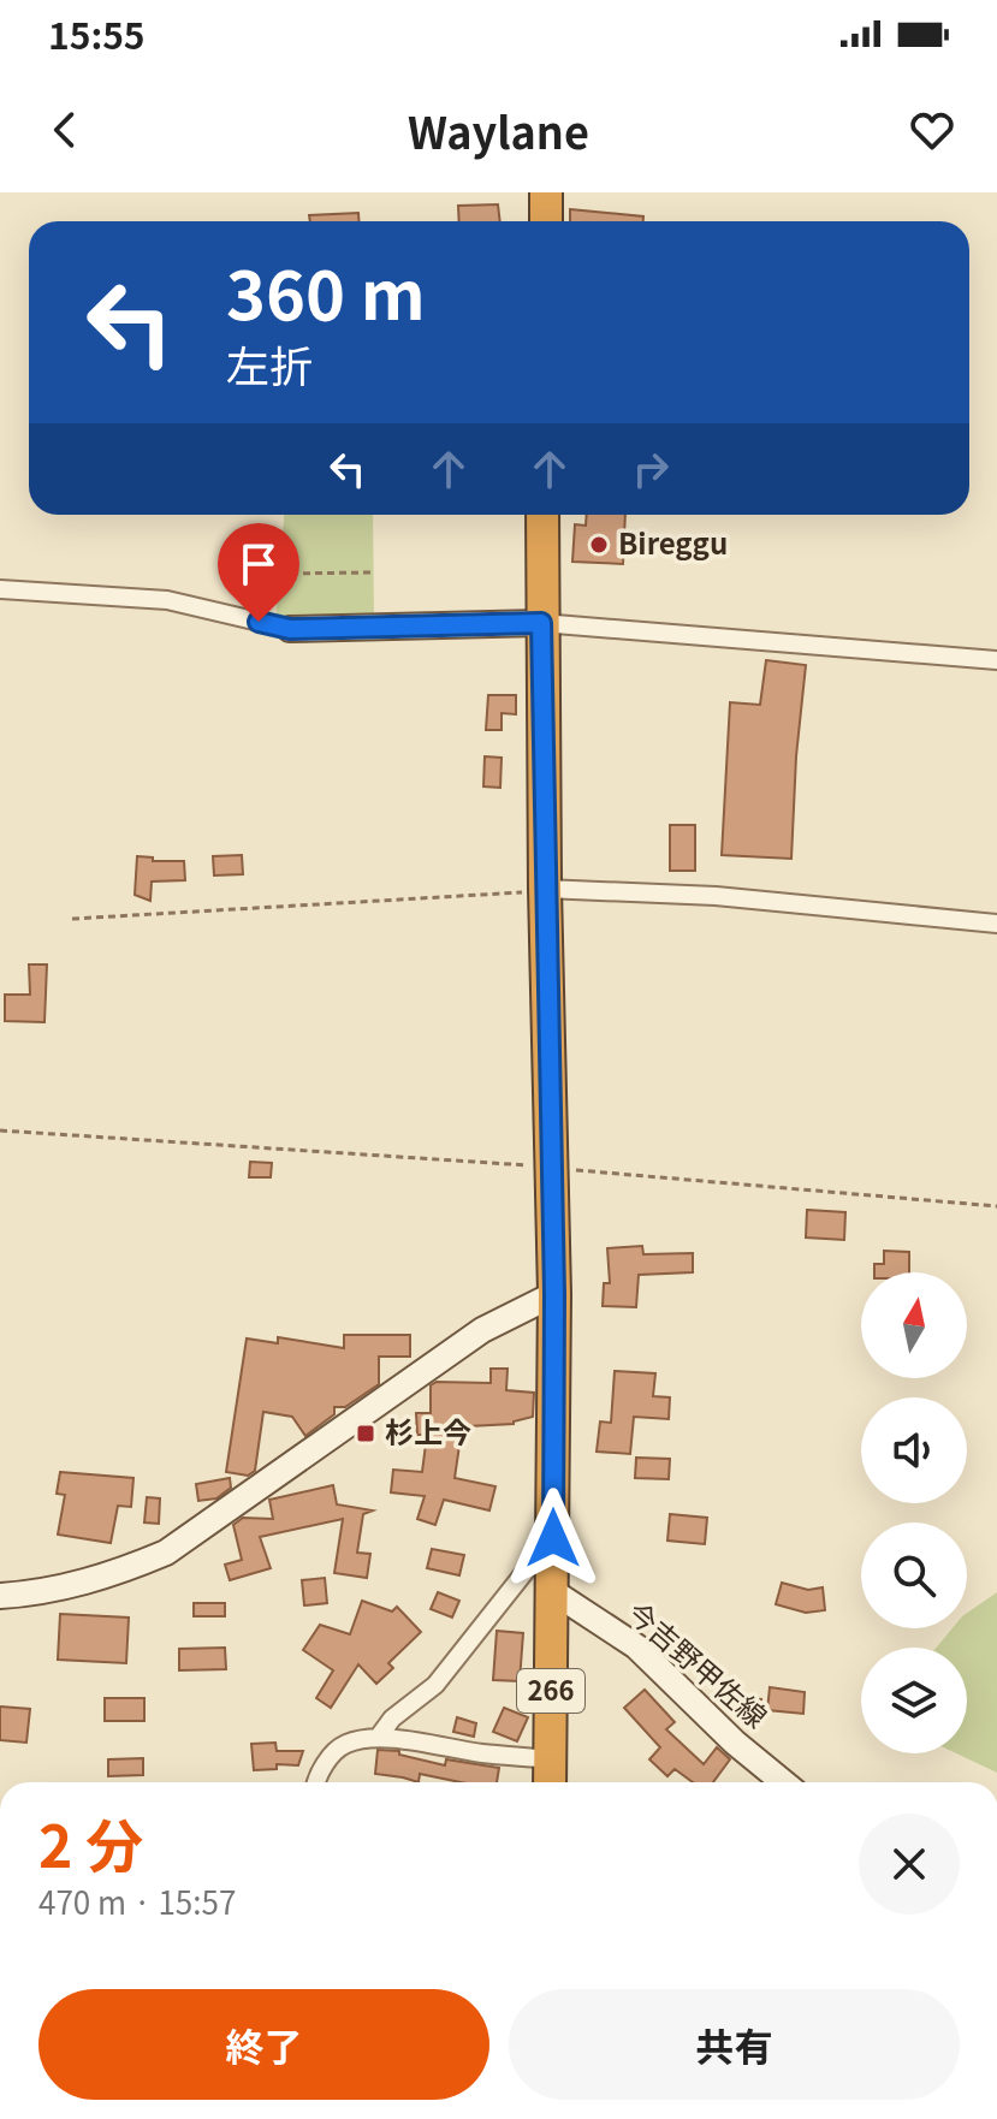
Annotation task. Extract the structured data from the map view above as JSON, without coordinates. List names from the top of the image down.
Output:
{
  "streets": {
    "highway": ["266"],
    "street": ["今吉野甲佐線"]
  },
  "crossings": [
    ["今吉野甲佐線", "266"]
  ],
  "places": {
    "other": ["Bireggu"],
    "transit": ["杉上今"]
  },
  "north": "top",
  "page": {
    "status": "15:55",
    "header": "Waylane",
    "turn": ["360 m", "左折"],
    "heading": ["2 分", "470 m · 15:57"],
    "buttons": ["終了", "共有"]
  }
}
